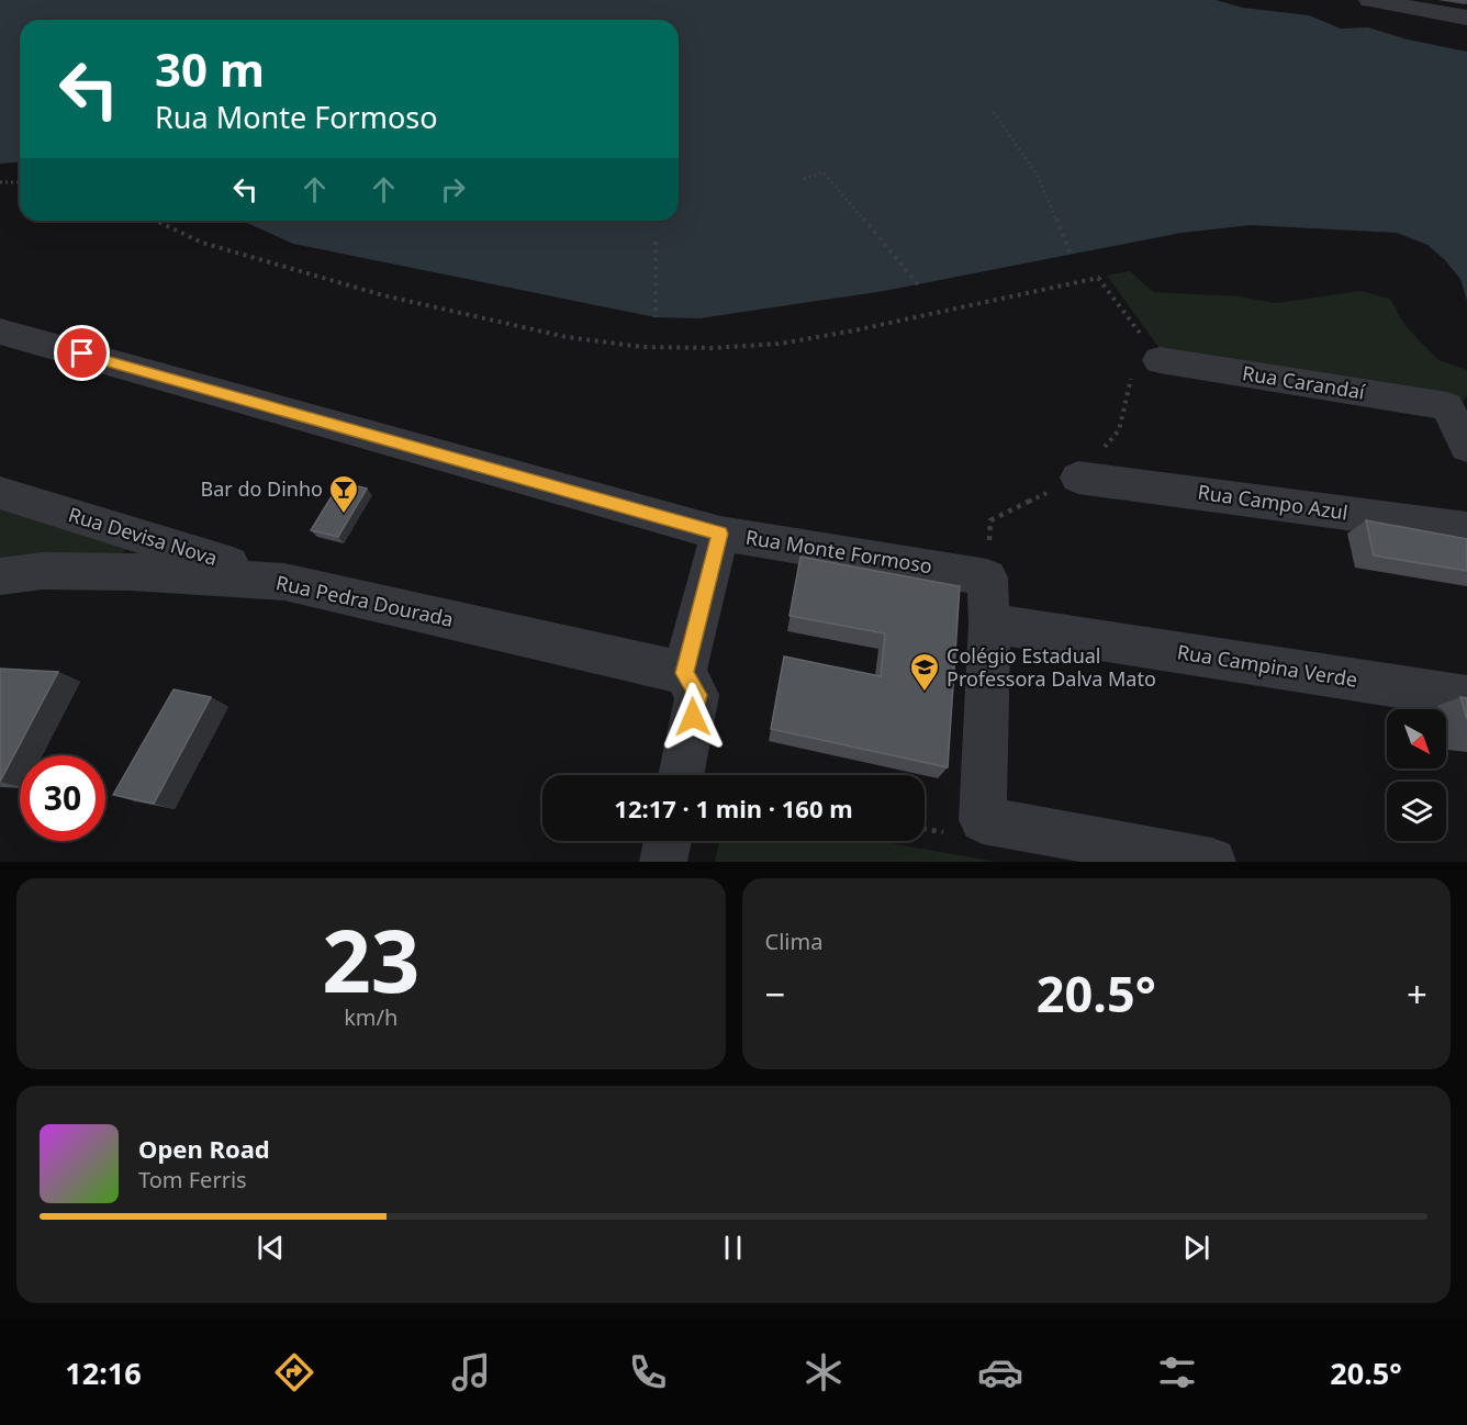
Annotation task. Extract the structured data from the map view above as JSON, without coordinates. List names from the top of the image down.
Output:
{
  "streets": {
    "street": [
      "Rua Carandaí",
      "Rua Campo Azul",
      "Rua Devisa Nova",
      "Rua Monte Formoso",
      "Rua Pedra Dourada",
      "Rua Campina Verde"
    ]
  },
  "crossings": [
    ["Rua Devisa Nova", "Rua Pedra Dourada"],
    ["Rua Monte Formoso", "Rua Campina Verde"]
  ],
  "places": {
    "bar": ["Bar do Dinho"],
    "school or university": ["Colégio Estadual Professora Dalva Mato"]
  },
  "north": "bottom right",
  "page": {
    "turn": ["30 m", "Rua Monte Formoso"],
    "limit": "30",
    "trip": "12:17 · 1 min · 160 m",
    "tile": [
      ["23", "km/h"],
      "Clima"
    ],
    "heat": ["−", "20.5°", "+"],
    "song": ["Open Road", "Tom Ferris"],
    "tabs": ["12:16", "20.5°"]
  }
}
